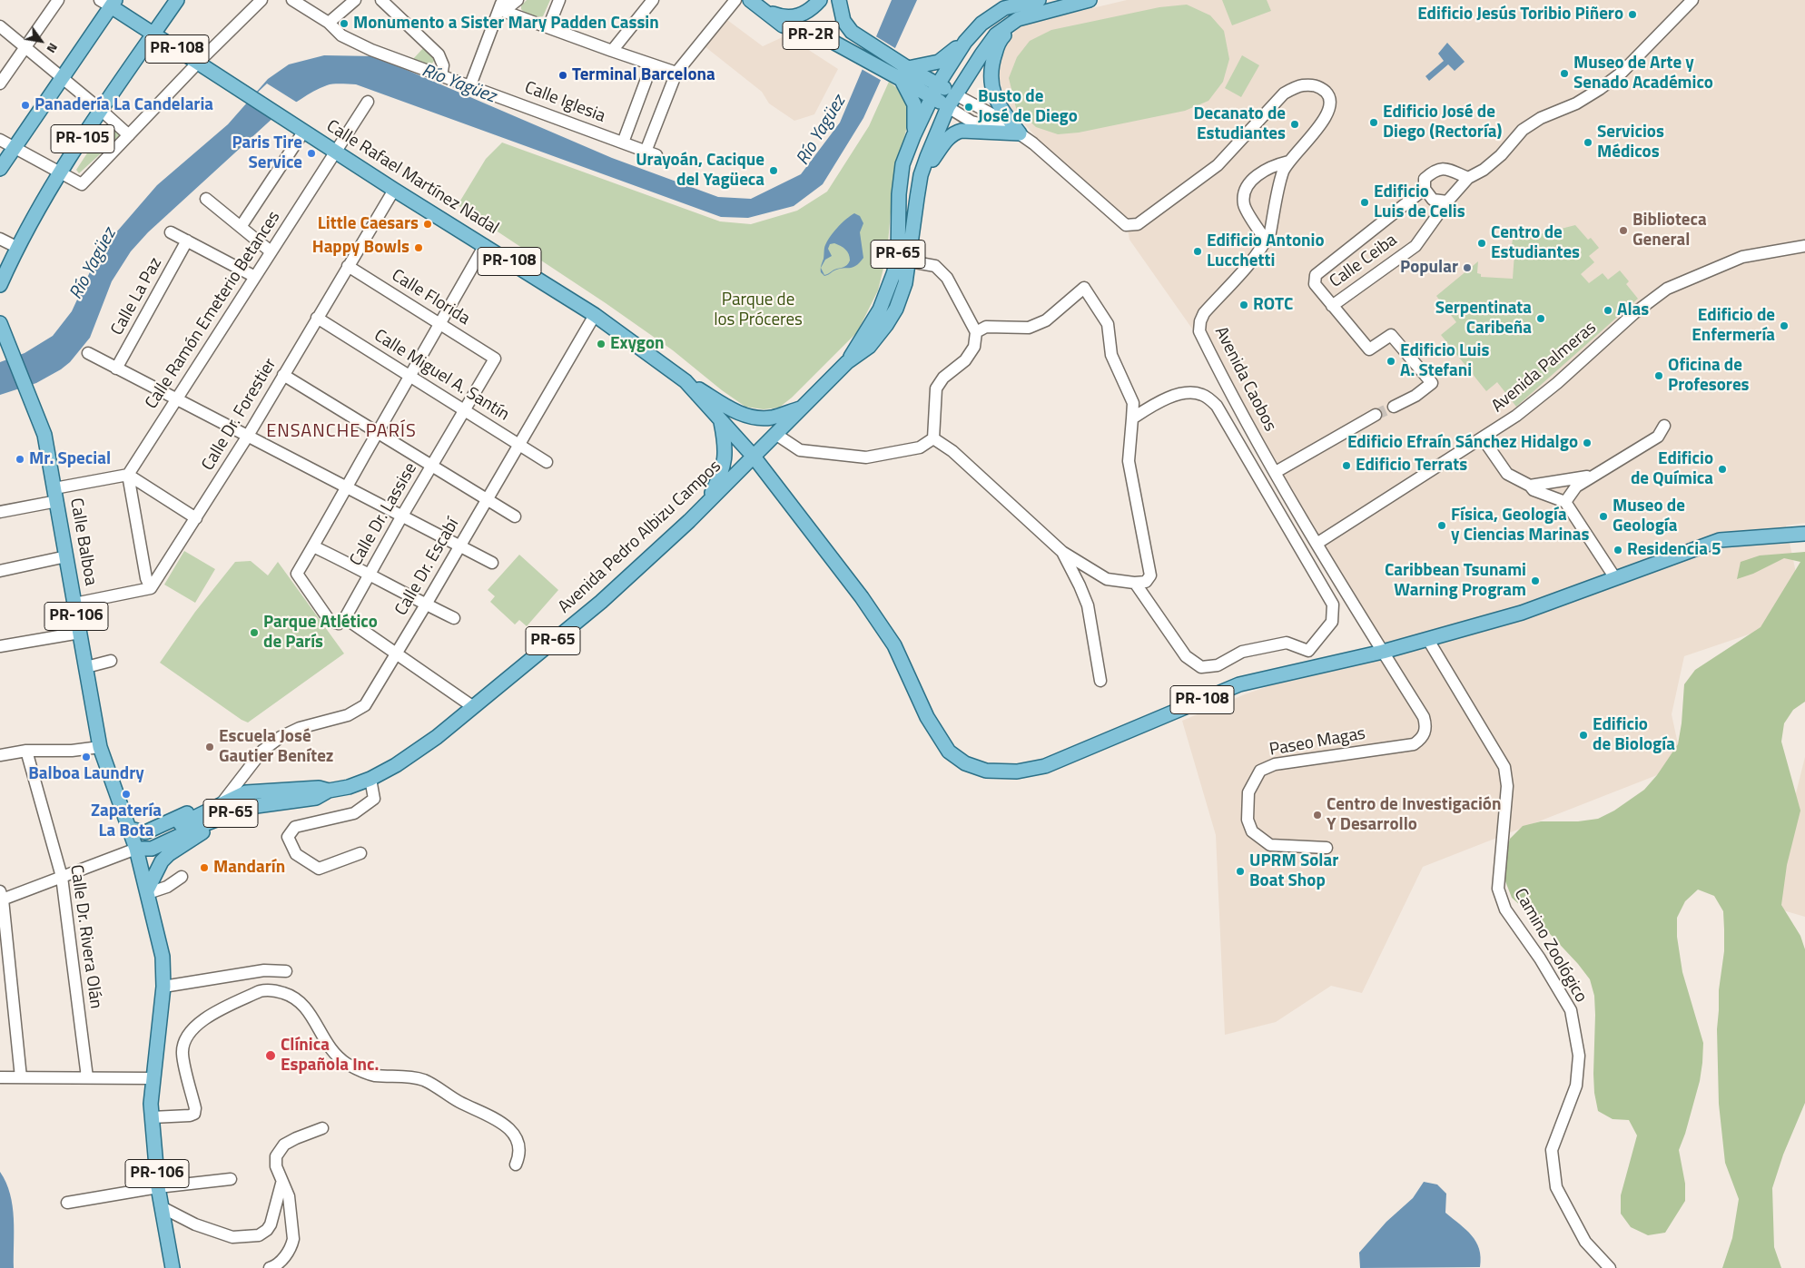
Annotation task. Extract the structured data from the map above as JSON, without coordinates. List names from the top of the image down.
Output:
{
  "streets": {
    "main road": [
      "PR-2R",
      "PR-108",
      "PR-105",
      "Calle Rafael Martínez Nadal",
      "PR-65",
      "Avenida Pedro Albizu Campos",
      "Calle Balboa",
      "PR-106"
    ],
    "street": [
      "Calle Iglesia",
      "Calle Ceiba",
      "Calle La Paz",
      "Calle Florida",
      "Calle Ramón Emeterio Betances",
      "Avenida Palmeras",
      "Calle Miguel A. Santín",
      "Avenida Caobos",
      "Calle Dr. Forestier",
      "Calle Dr. Lassise",
      "Calle Dr. Escabí",
      "Paseo Magas",
      "Calle Dr. Rivera Olán",
      "Camino Zoológico"
    ]
  },
  "crossings": [
    ["PR-2R", "Avenida Caobos"],
    ["PR-2R", "Avenida Pedro Albizu Campos"],
    ["PR-108", "Calle Rafael Martínez Nadal"],
    ["PR-108", "Avenida Caobos"],
    ["PR-108", "Avenida Pedro Albizu Campos"],
    ["PR-108", "Paseo Magas"],
    ["PR-108", "Camino Zoológico"],
    ["PR-105", "Calle Rafael Martínez Nadal"],
    ["Calle Rafael Martínez Nadal", "Calle Ramón Emeterio Betances"],
    ["Calle Rafael Martínez Nadal", "Calle Dr. Forestier"],
    ["Calle Rafael Martínez Nadal", "Avenida Pedro Albizu Campos"],
    ["Calle Rafael Martínez Nadal", "Calle Dr. Escabí"],
    ["Calle Florida", "Calle Dr. Forestier"],
    ["Calle Florida", "Calle Dr. Lassise"],
    ["Avenida Palmeras", "Avenida Caobos"],
    ["Calle Miguel A. Santín", "Calle Dr. Forestier"],
    ["Calle Miguel A. Santín", "Calle Dr. Lassise"],
    ["Calle Miguel A. Santín", "Calle Dr. Escabí"],
    ["Avenida Caobos", "Avenida Pedro Albizu Campos"],
    ["Avenida Caobos", "Paseo Magas"],
    ["Avenida Pedro Albizu Campos", "Calle Balboa"],
    ["Avenida Pedro Albizu Campos", "Calle Dr. Escabí"],
    ["Avenida Pedro Albizu Campos", "PR-106"],
    ["Calle Balboa", "PR-106"]
  ],
  "districts": ["ENSANCHE PARÍS"],
  "water": ["Río Yagüez"],
  "parks": ["Parque de los Próceres"],
  "places": [
    "Edificio Jesús Toribio Piñero",
    "Monumento a Sister Mary Padden Cassin",
    "Museo de Arte y Senado Académico",
    "Terminal Barcelona",
    "Panadería La Candelaria",
    "Busto de José de Diego",
    "Edificio José de Diego (Rectoría)",
    "Decanato de Estudiantes",
    "Servicios Médicos",
    "Paris Tire Service",
    "Urayoán, Cacique del Yagüeca",
    "Edificio Luis de Celis",
    "Little Caesars",
    "Biblioteca General",
    "Centro de Estudiantes",
    "Happy Bowls",
    "Edificio Antonio Lucchetti",
    "Popular",
    "ROTC",
    "Alas",
    "Serpentinata Caribeña",
    "Edificio de Enfermería",
    "Exygon",
    "Edificio Luis A. Stefani",
    "Oficina de Profesores",
    "Edificio Efraín Sánchez Hidalgo",
    "Mr. Special",
    "Edificio Terrats",
    "Edificio de Química",
    "Museo de Geología",
    "Física, Geología y Ciencias Marinas",
    "Residencia 5",
    "Caribbean Tsunami Warning Program",
    "Parque Atlético de París",
    "Edificio de Biología",
    "Escuela José Gautier Benítez",
    "Balboa Laundry",
    "Zapatería La Bota",
    "Centro de Investigación Y Desarrollo",
    "Mandarín",
    "UPRM Solar Boat Shop",
    "Clínica Española Inc."
  ],
  "north": "bottom right"
}
